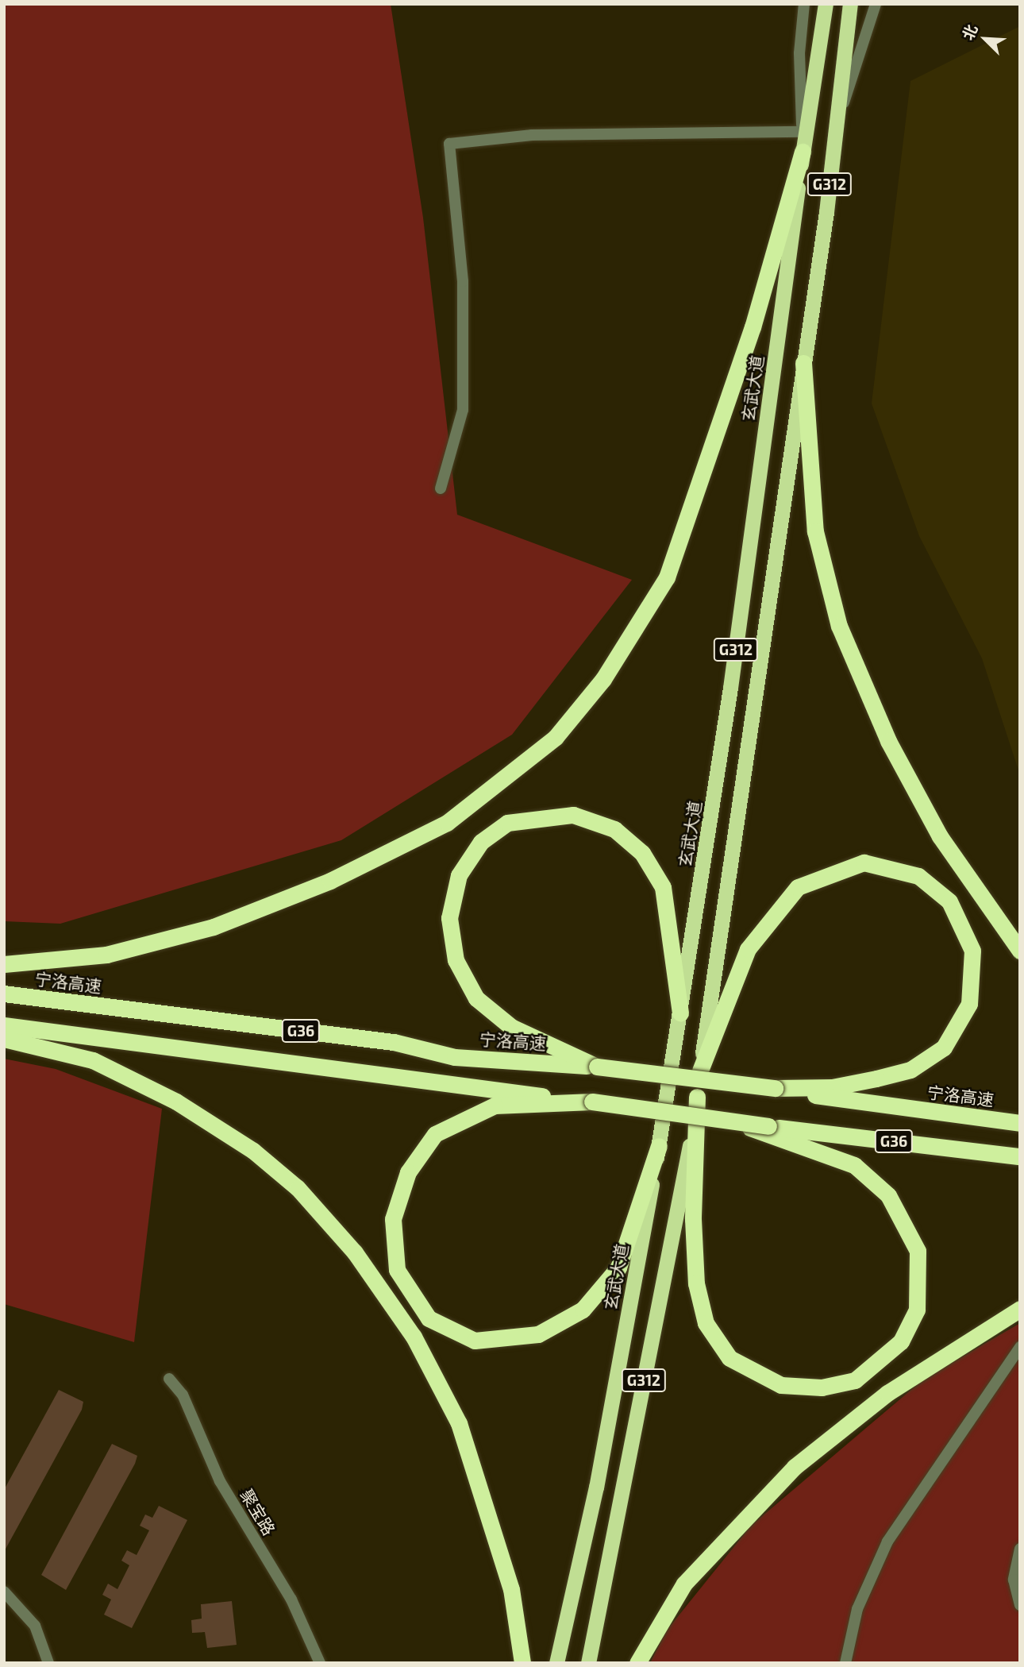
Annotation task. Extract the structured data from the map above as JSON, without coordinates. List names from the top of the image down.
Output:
{
  "streets": {
    "highway": [
      "G312",
      "玄武大道",
      "宁洛高速",
      "G36"
    ],
    "street": ["聚宝路"]
  },
  "north": "top left"
}
